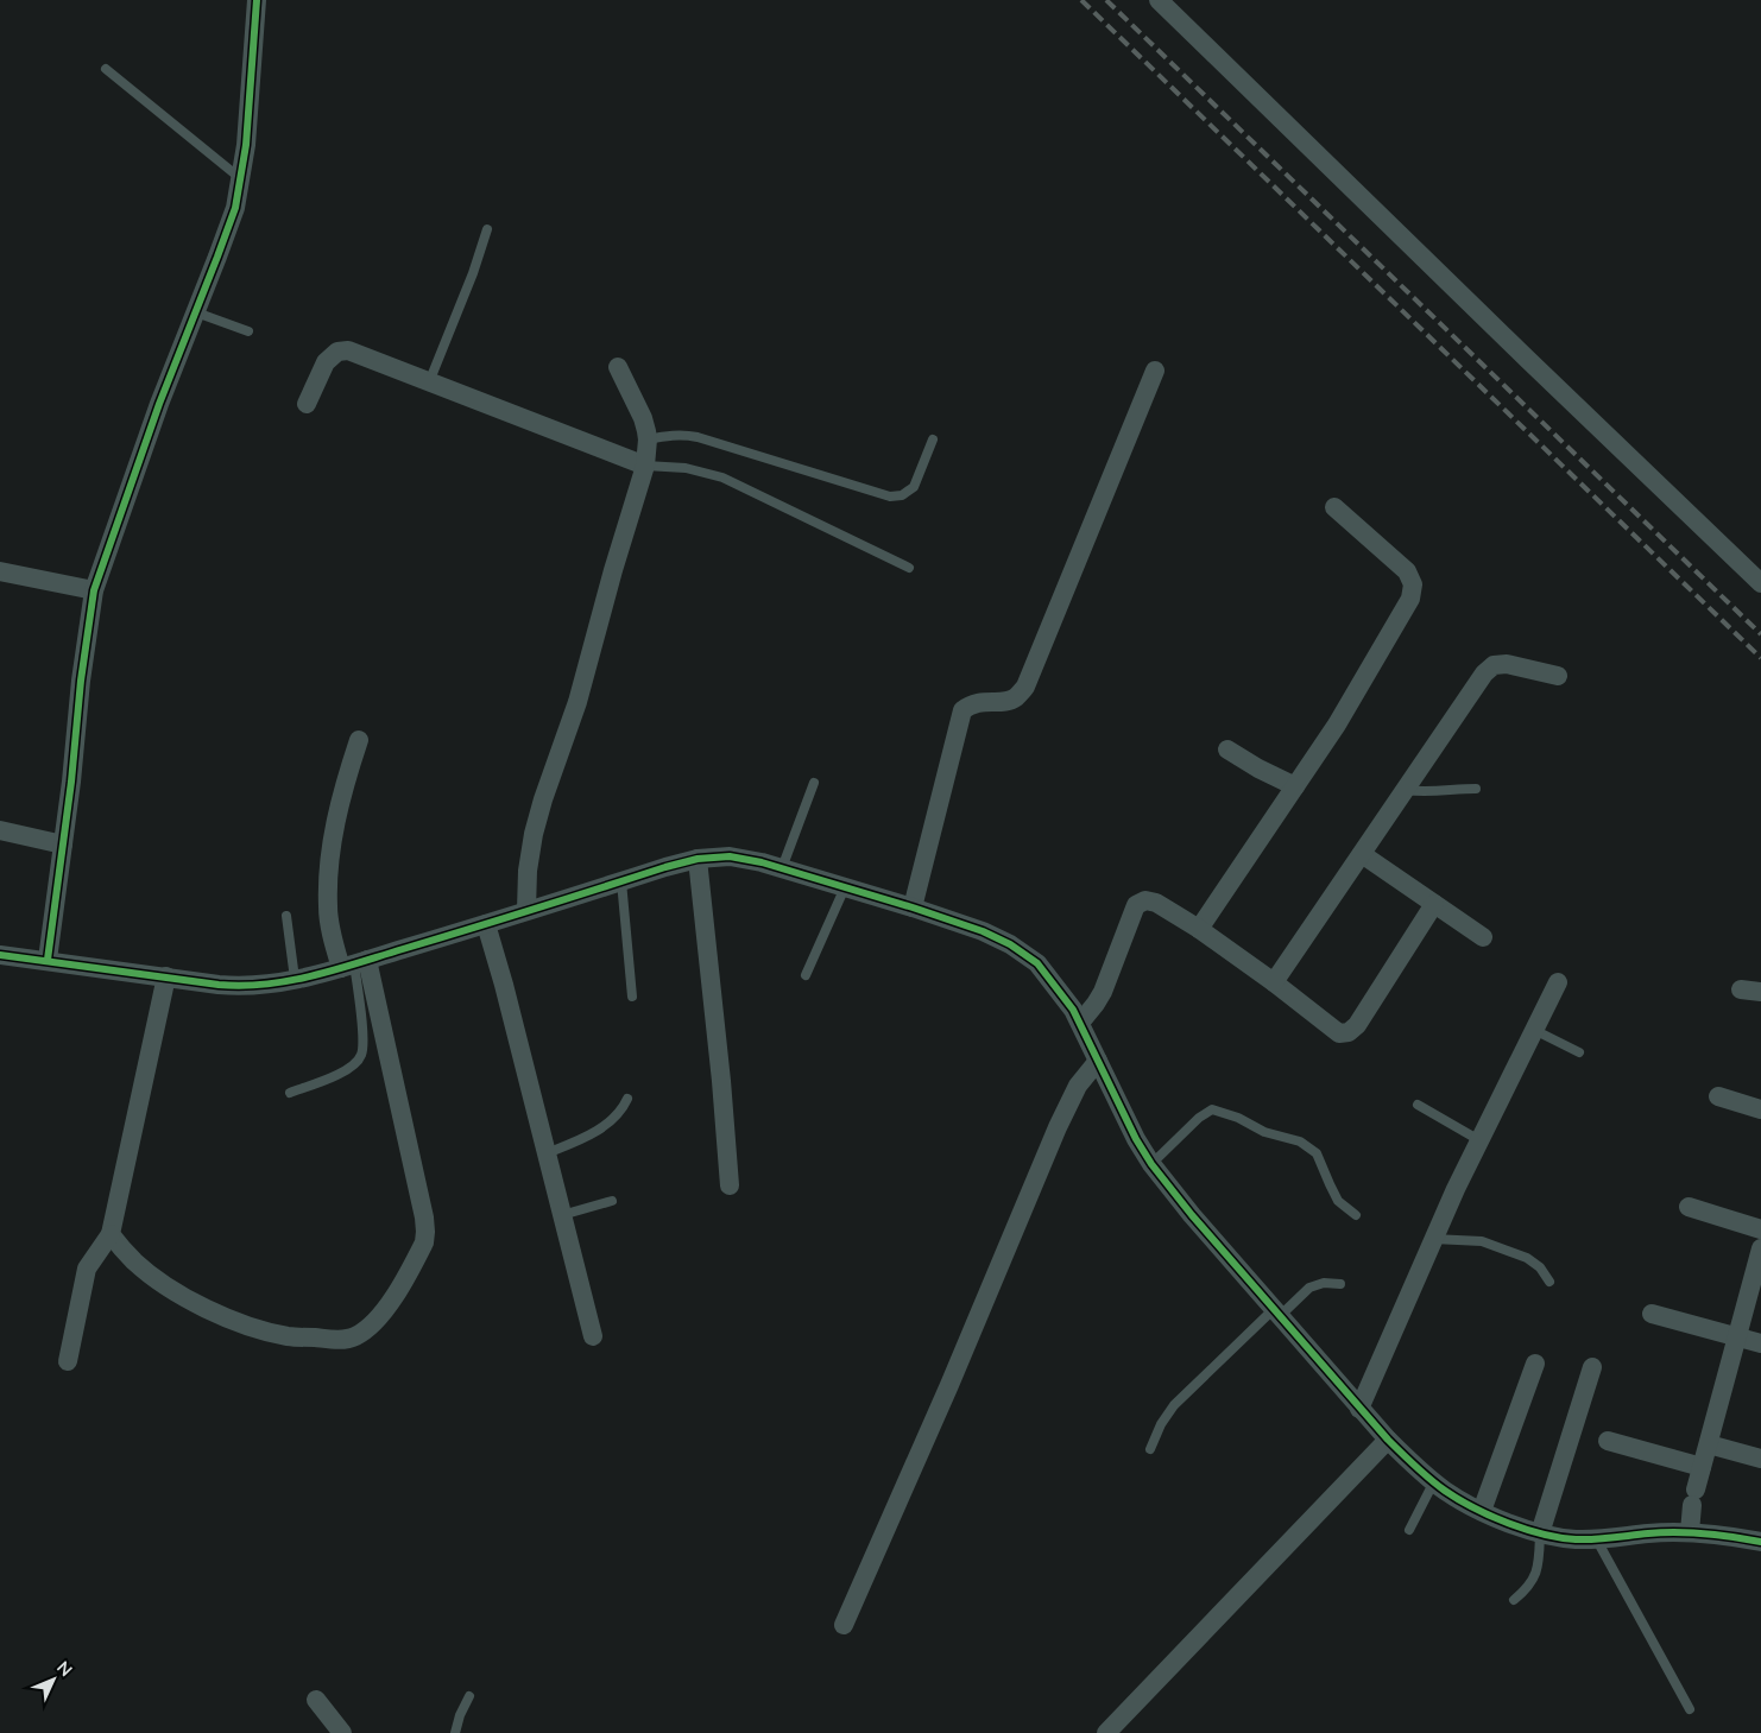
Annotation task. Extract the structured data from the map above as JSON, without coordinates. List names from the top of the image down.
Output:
{
  "north": "top right"
}
